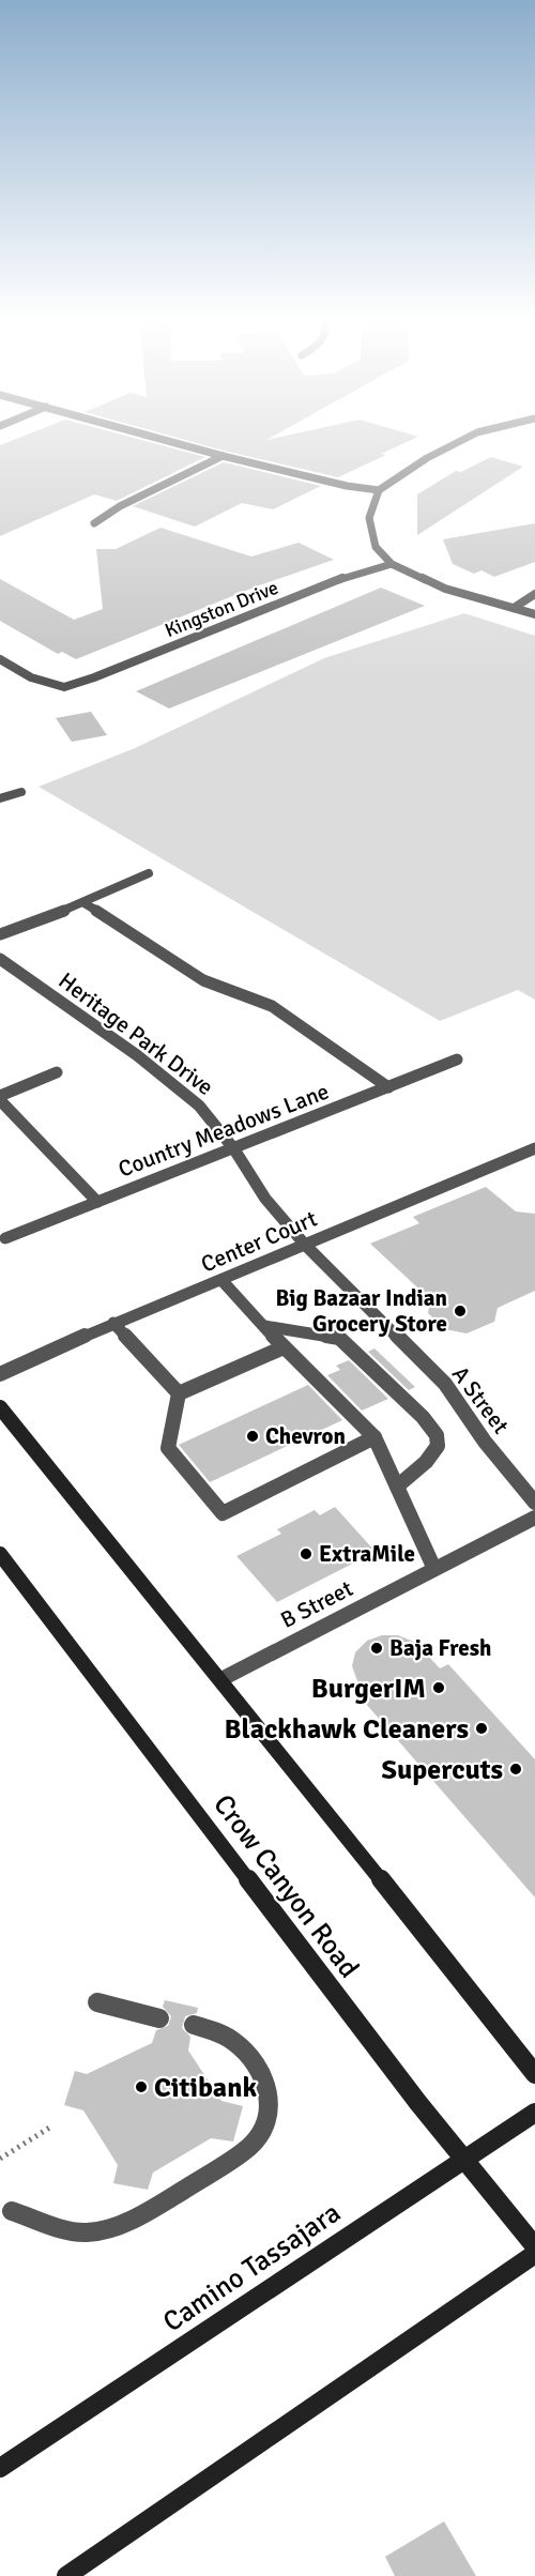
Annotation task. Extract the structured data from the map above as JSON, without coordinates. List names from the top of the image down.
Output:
{
  "streets": {
    "main road": ["Crow Canyon Road", "Camino Tassajara"],
    "street": [
      "Kingston Drive",
      "Heritage Park Drive",
      "Country Meadows Lane",
      "Center Court",
      "A Street",
      "B Street"
    ]
  },
  "crossings": [
    ["Heritage Park Drive", "Country Meadows Lane"],
    ["Heritage Park Drive", "Center Court"],
    ["Heritage Park Drive", "A Street"],
    ["Center Court", "A Street"],
    ["Crow Canyon Road", "Camino Tassajara"]
  ],
  "places": [
    "Big Bazaar Indian Grocery Store",
    "Chevron",
    "ExtraMile",
    "Baja Fresh",
    "BurgerIM",
    "Blackhawk Cleaners",
    "Supercuts",
    "Citibank"
  ]
}
